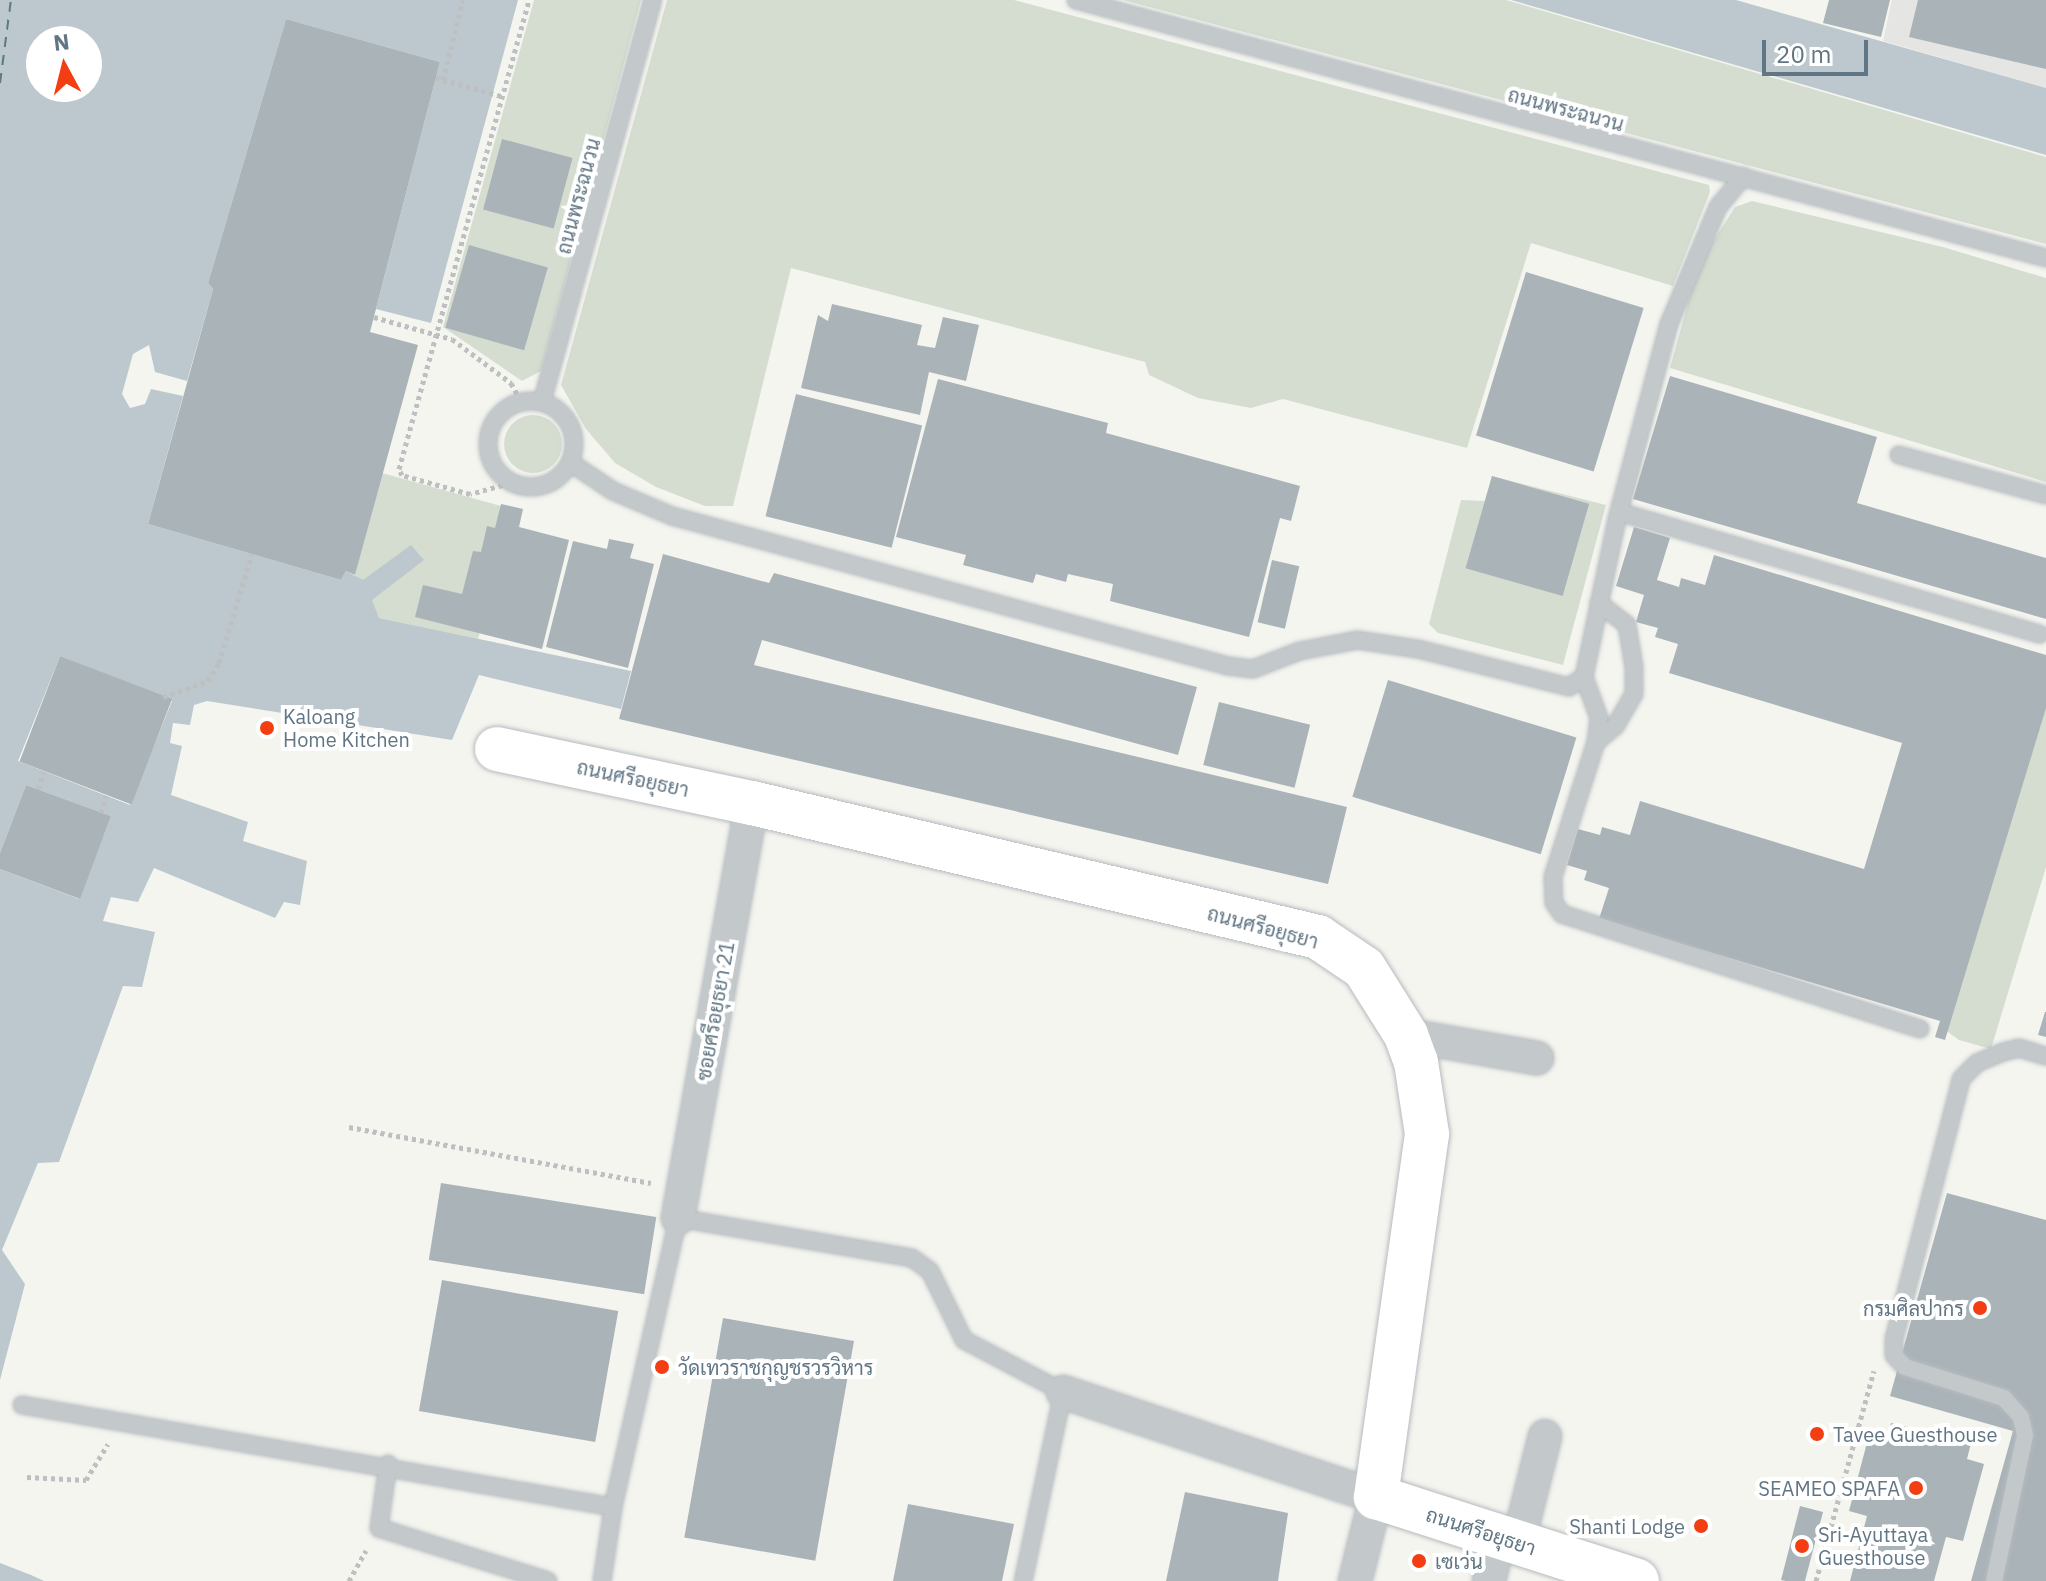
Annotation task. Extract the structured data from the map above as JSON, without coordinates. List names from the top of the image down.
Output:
{
  "streets": {
    "street": ["ถนนศรีอยุธยา", "ซอยศรีอยุธยา 21"],
    "lane": ["ถนนพระฉนวน"]
  },
  "crossings": [
    ["ถนนศรีอยุธยา", "ซอยศรีอยุธยา 21"]
  ],
  "places": [
    "Kaloang Home Kitchen",
    "กรมศิลปากร",
    "วัดเทวราชกุญชรวรวิหาร",
    "Tavee Guesthouse",
    "SEAMEO SPAFA",
    "Shanti Lodge",
    "Sri-Ayuttaya Guesthouse",
    "เซเว่น"
  ],
  "scale_bar": "20 m",
  "north": "top"
}
